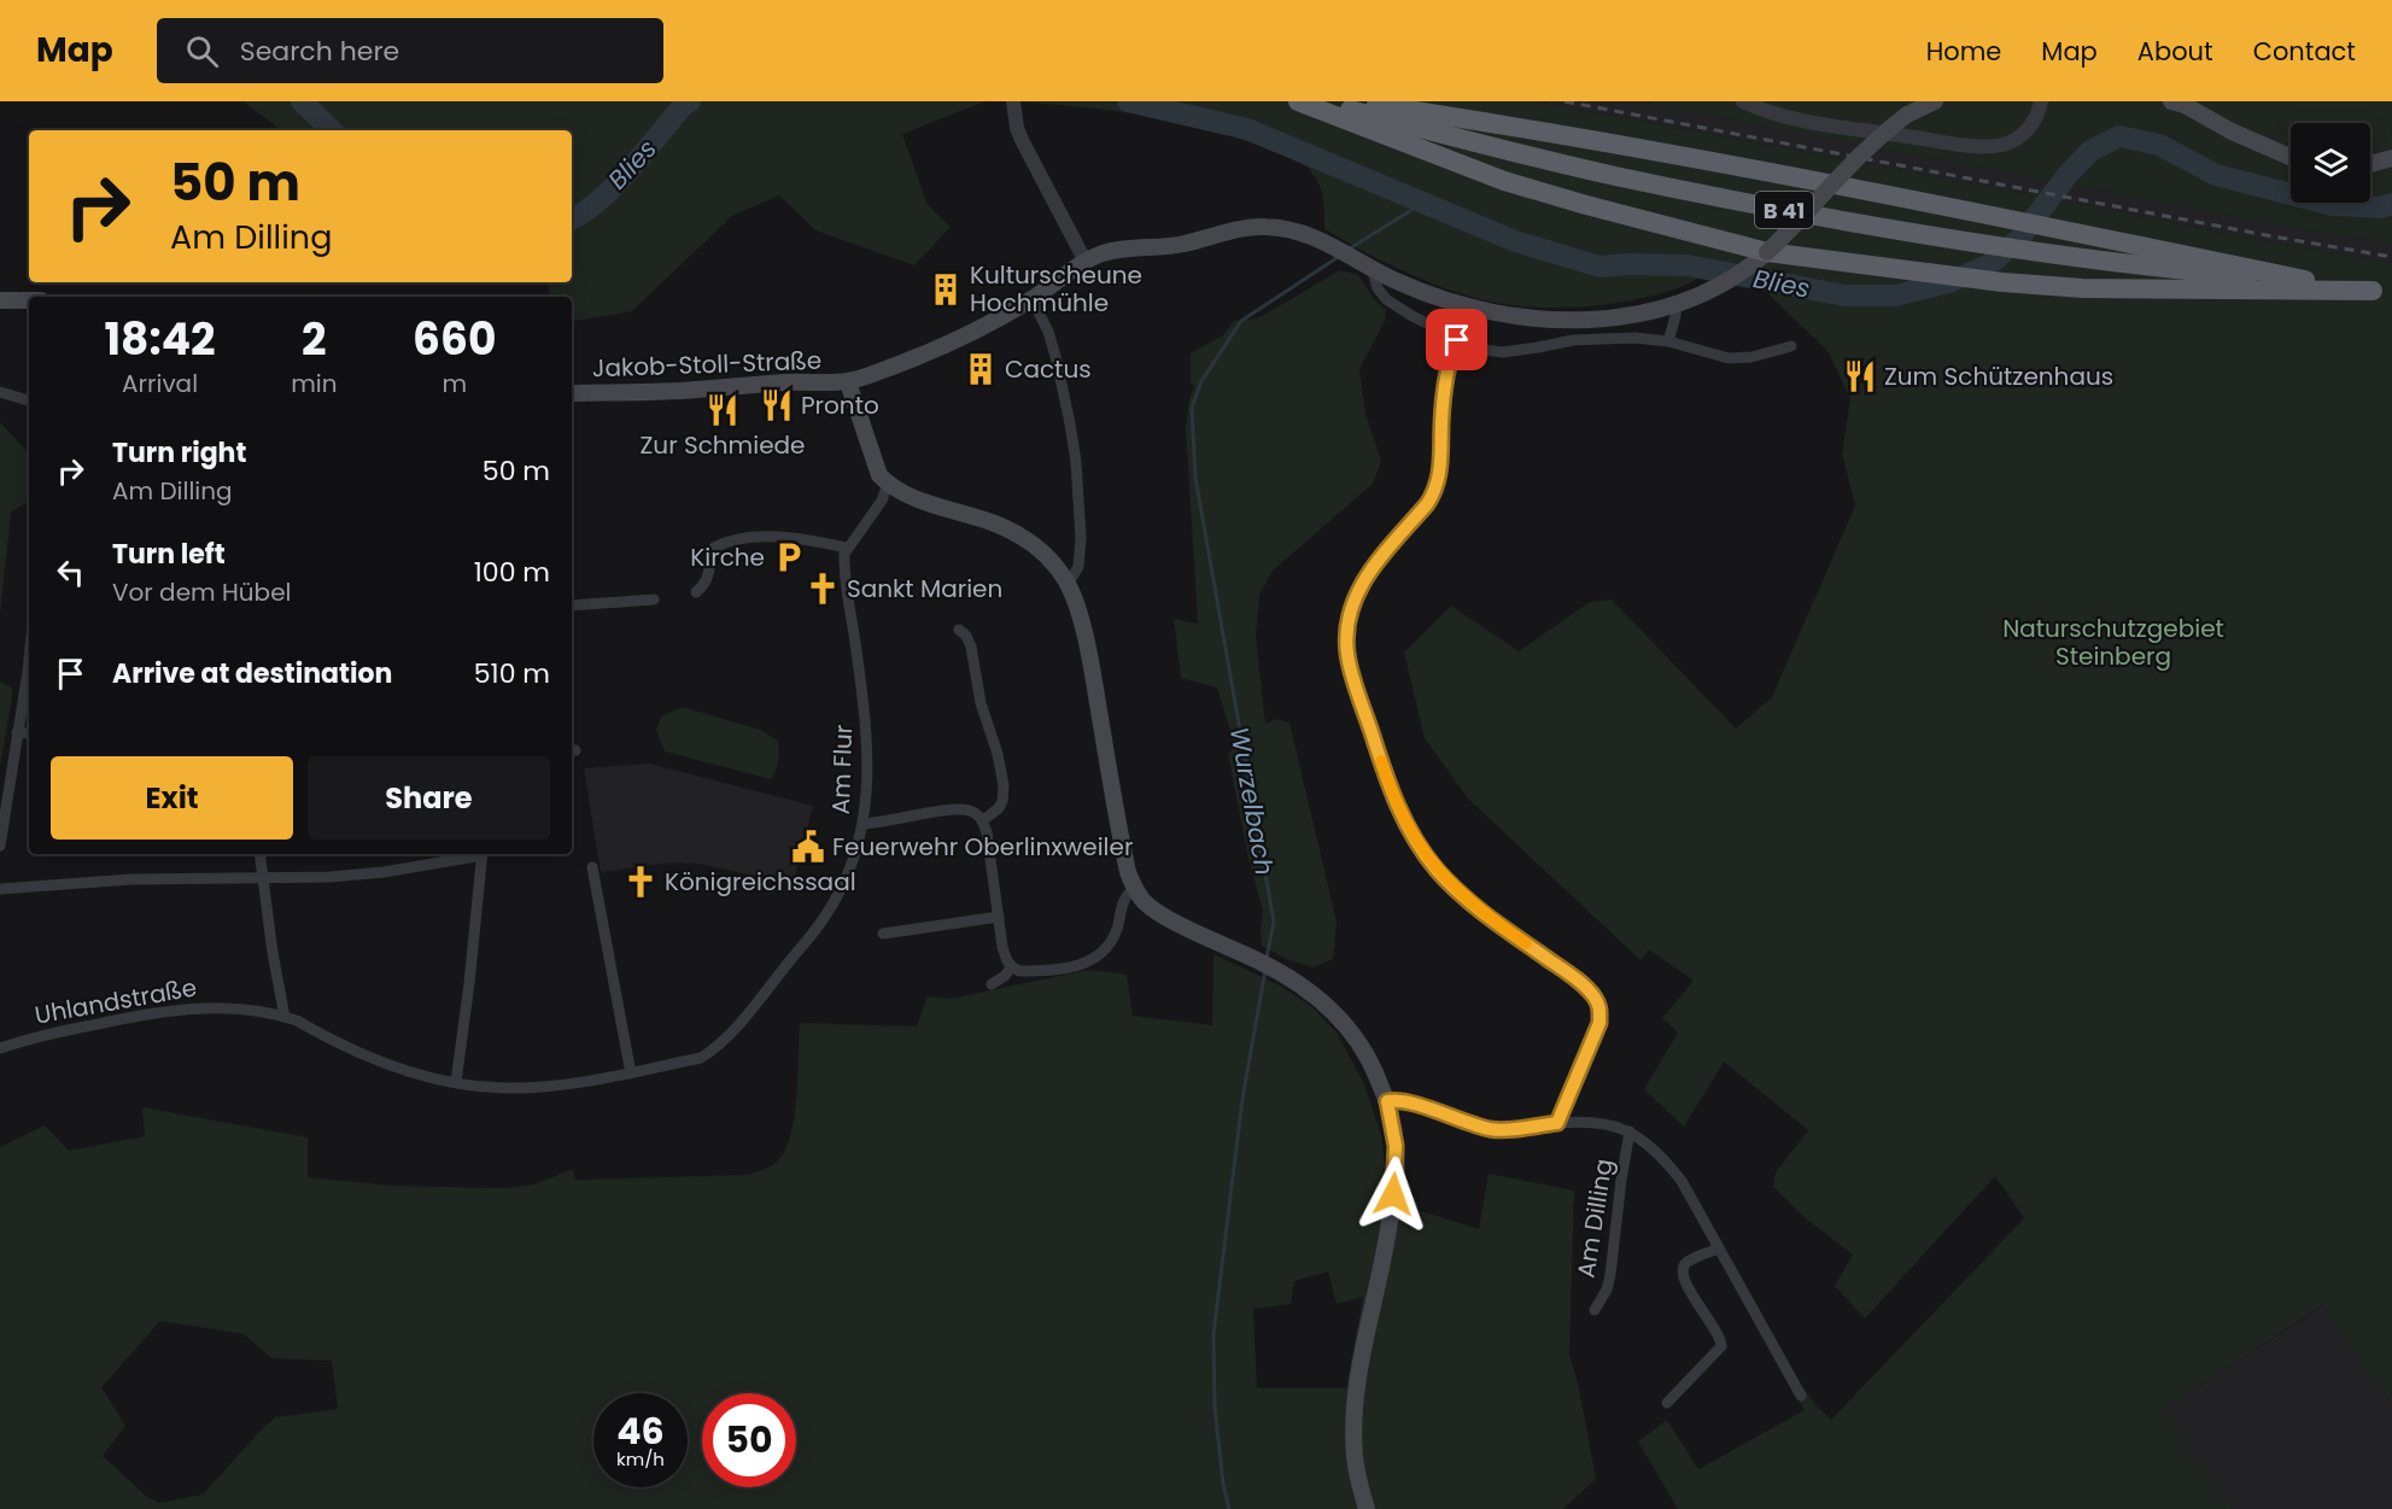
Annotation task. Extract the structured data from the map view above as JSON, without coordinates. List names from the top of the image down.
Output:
{
  "streets": {
    "highway": ["B 41"],
    "main road": ["Jakob-Stoll-Straße"],
    "street": ["Am Flur", "Uhlandstraße", "Am Dilling"]
  },
  "crossings": [
    ["Am Flur", "Uhlandstraße"]
  ],
  "water": ["Blies", "Wurzelbach"],
  "parks": ["Naturschutzgebiet Steinberg"],
  "places": {
    "building": ["Kulturscheune Hochmühle", "Cactus"],
    "restaurant": ["Zum Schützenhaus", "Pronto", "Zur Schmiede"],
    "parking": ["Kirche"],
    "church": ["Sankt Marien", "Königreichssaal"],
    "public building": ["Feuerwehr Oberlinxweiler"]
  },
  "page": {
    "header": "Map",
    "search": "Search here",
    "nav": [
      "Home",
      "Map",
      "About",
      "Contact"
    ],
    "turn": ["50 m", "Am Dilling"],
    "eta": [
      "18:42",
      "Arrival",
      "2",
      "min",
      "660",
      "m"
    ],
    "list": [
      {
        "name": "Turn right",
        "note": "Am Dilling",
        "value": "50 m"
      },
      {
        "name": "Turn left",
        "note": "Vor dem Hübel",
        "value": "100 m"
      },
      {
        "name": "Arrive at destination",
        "value": "510 m"
      }
    ],
    "buttons": ["Exit", "Share"],
    "speed": "46 km/h",
    "limit": "50"
  }
}
